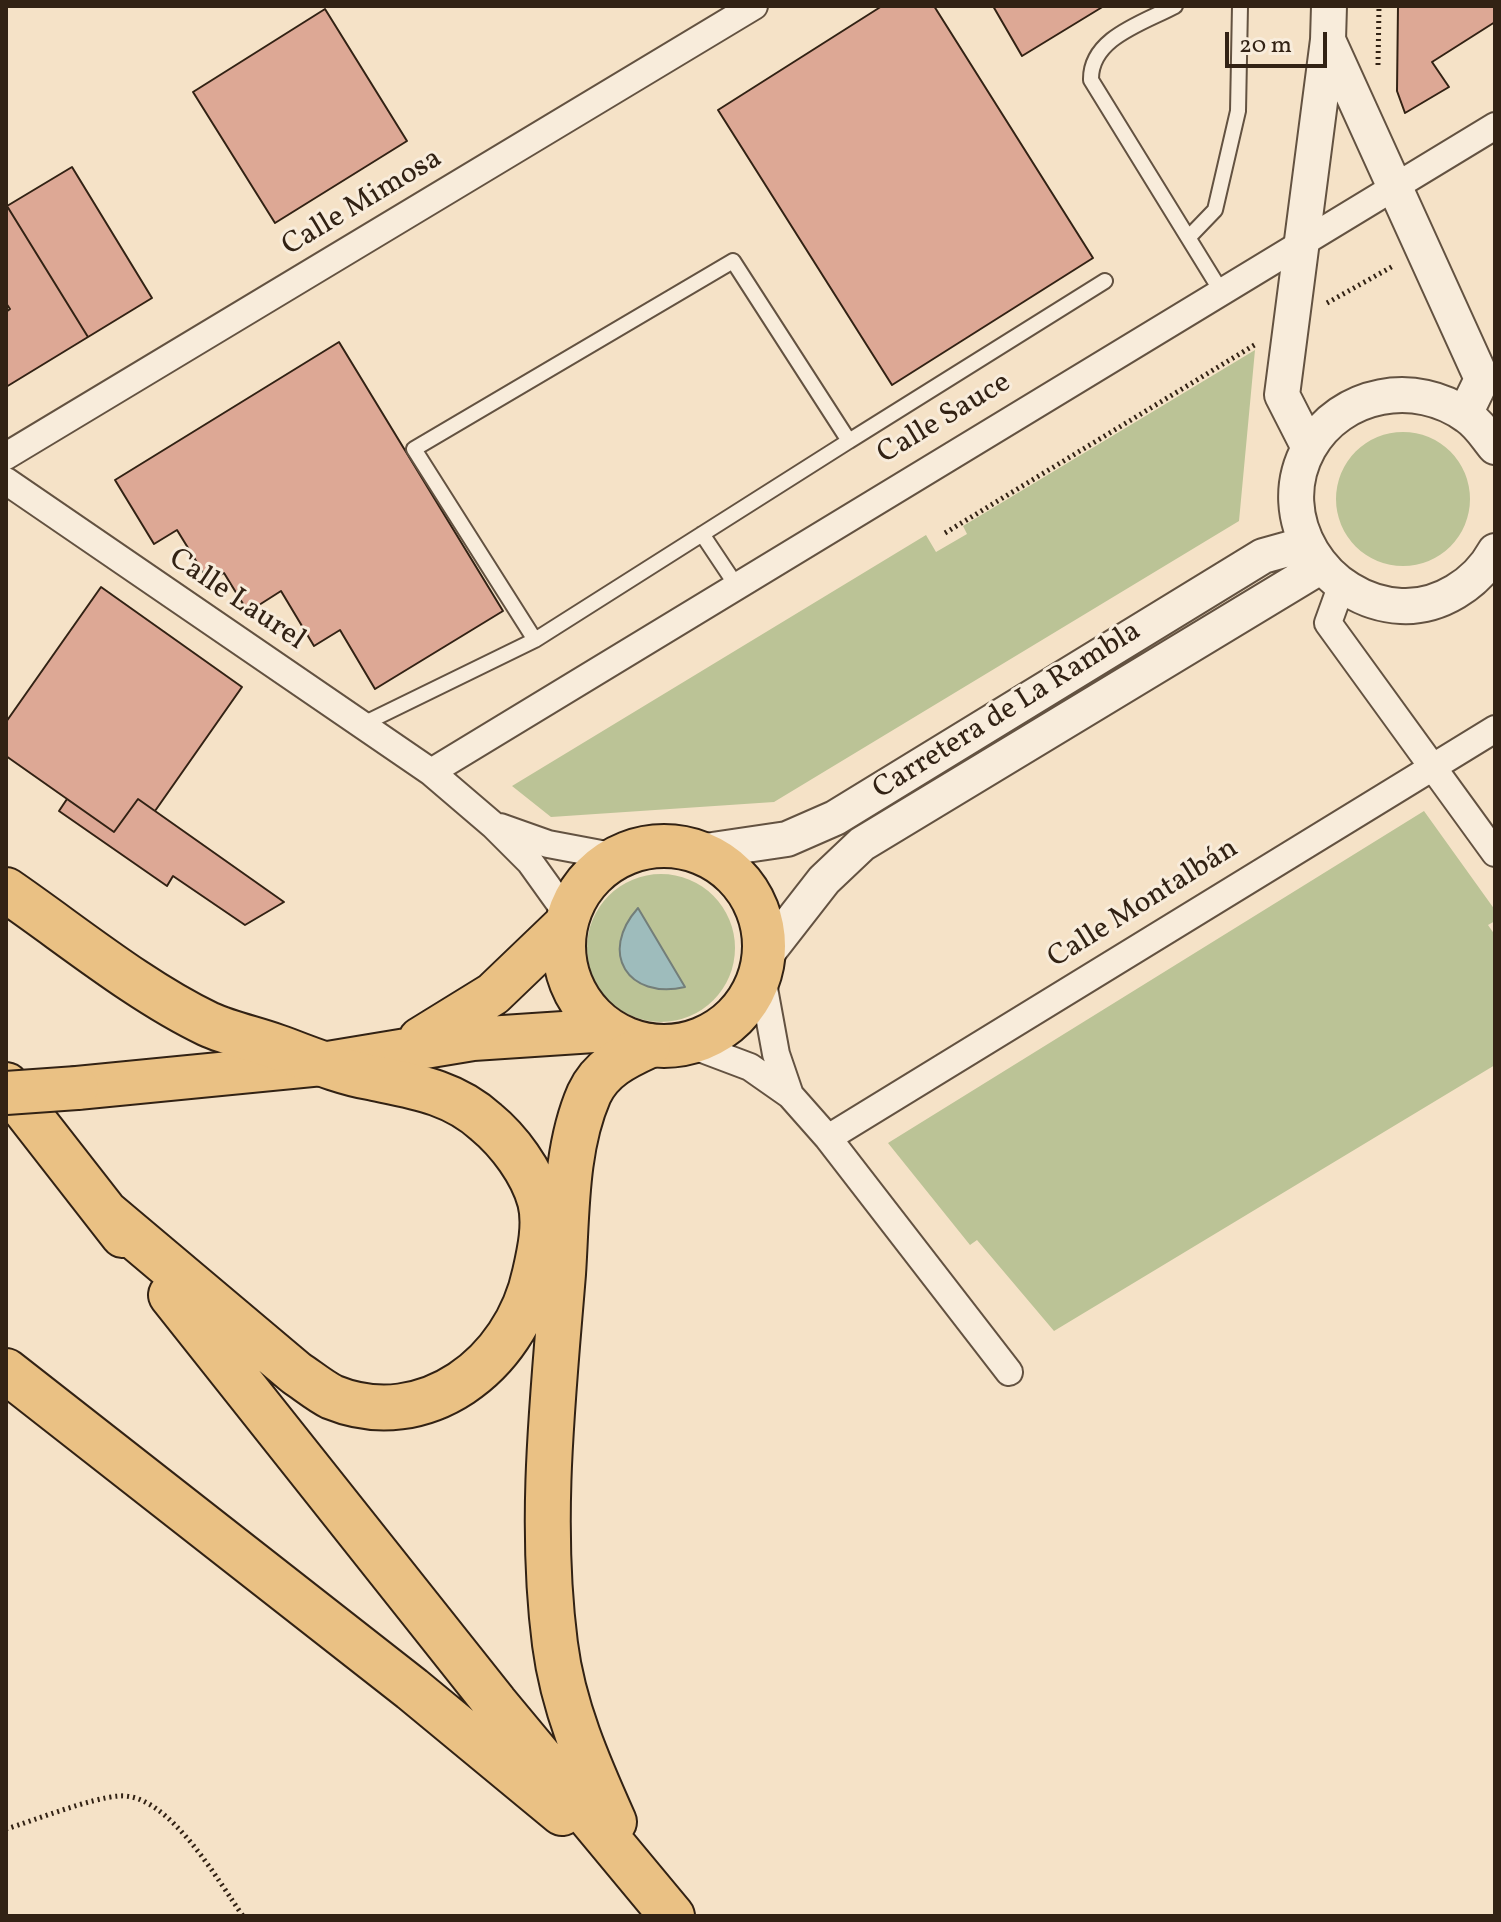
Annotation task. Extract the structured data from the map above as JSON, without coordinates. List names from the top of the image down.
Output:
{
  "streets": {
    "street": [
      "Calle Mimosa",
      "Calle Sauce",
      "Calle Laurel",
      "Carretera de La Rambla",
      "Calle Montalbán"
    ]
  },
  "crossings": [
    ["Calle Sauce", "Calle Laurel"],
    ["Calle Laurel", "Carretera de La Rambla"]
  ],
  "scale_bar": "20 m"
}
